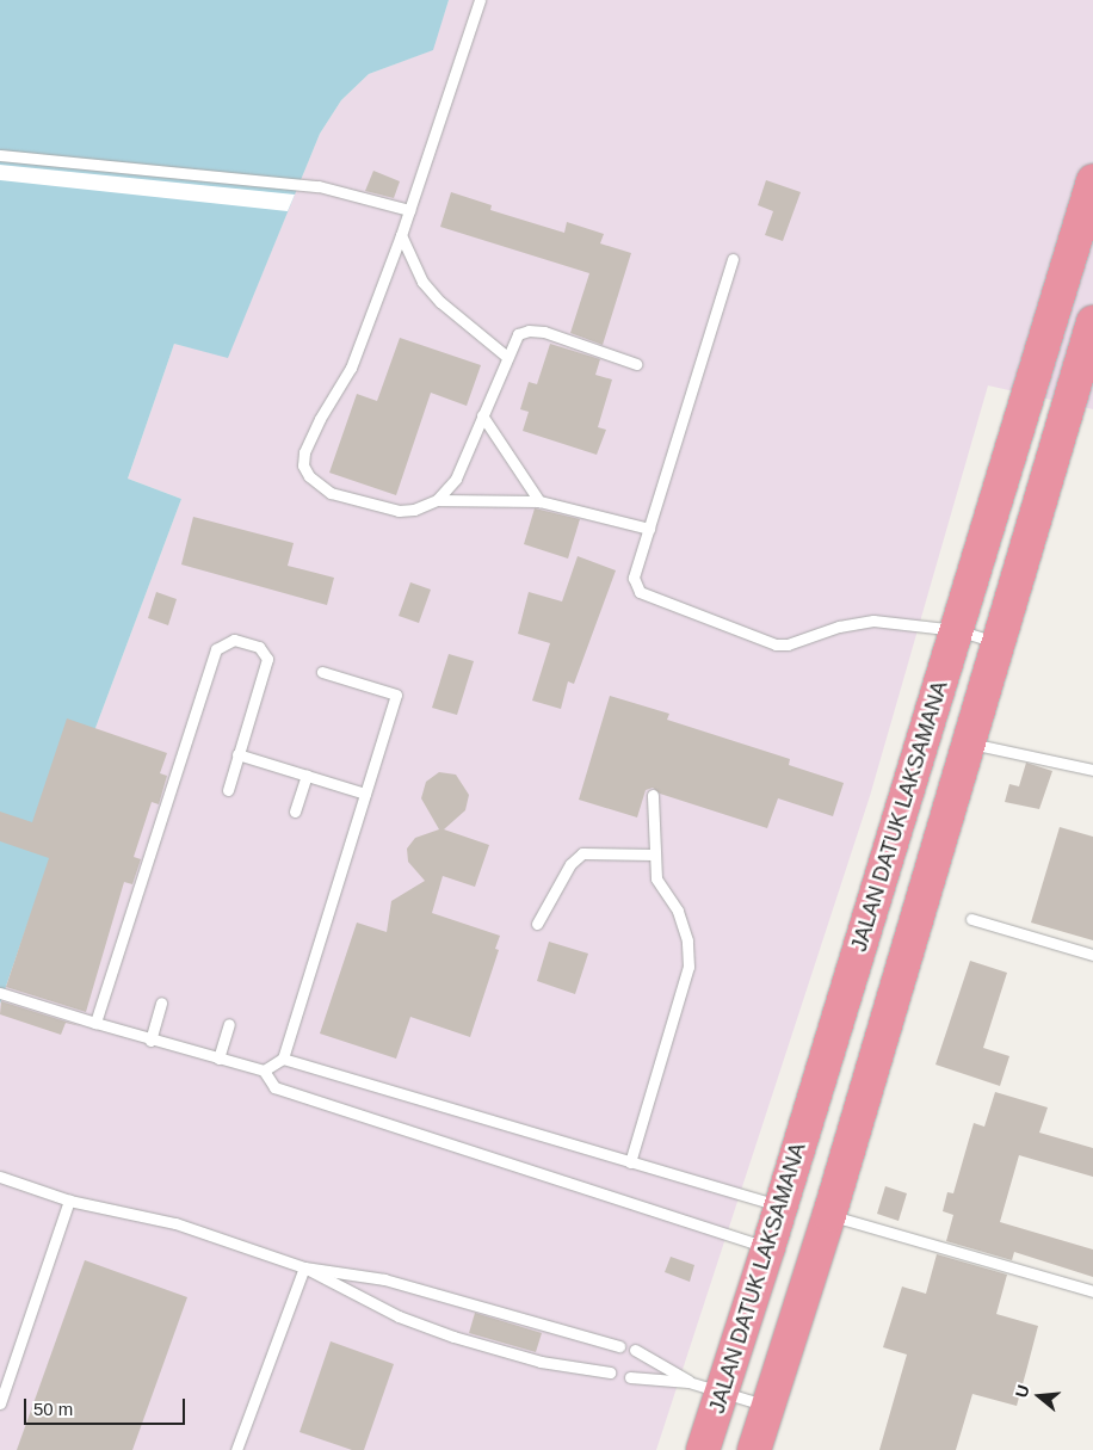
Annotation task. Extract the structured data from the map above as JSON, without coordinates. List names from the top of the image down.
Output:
{
  "streets": {
    "highway": ["JALAN DATUK LAKSAMANA"]
  },
  "scale_bar": "50 m",
  "north": "left"
}
